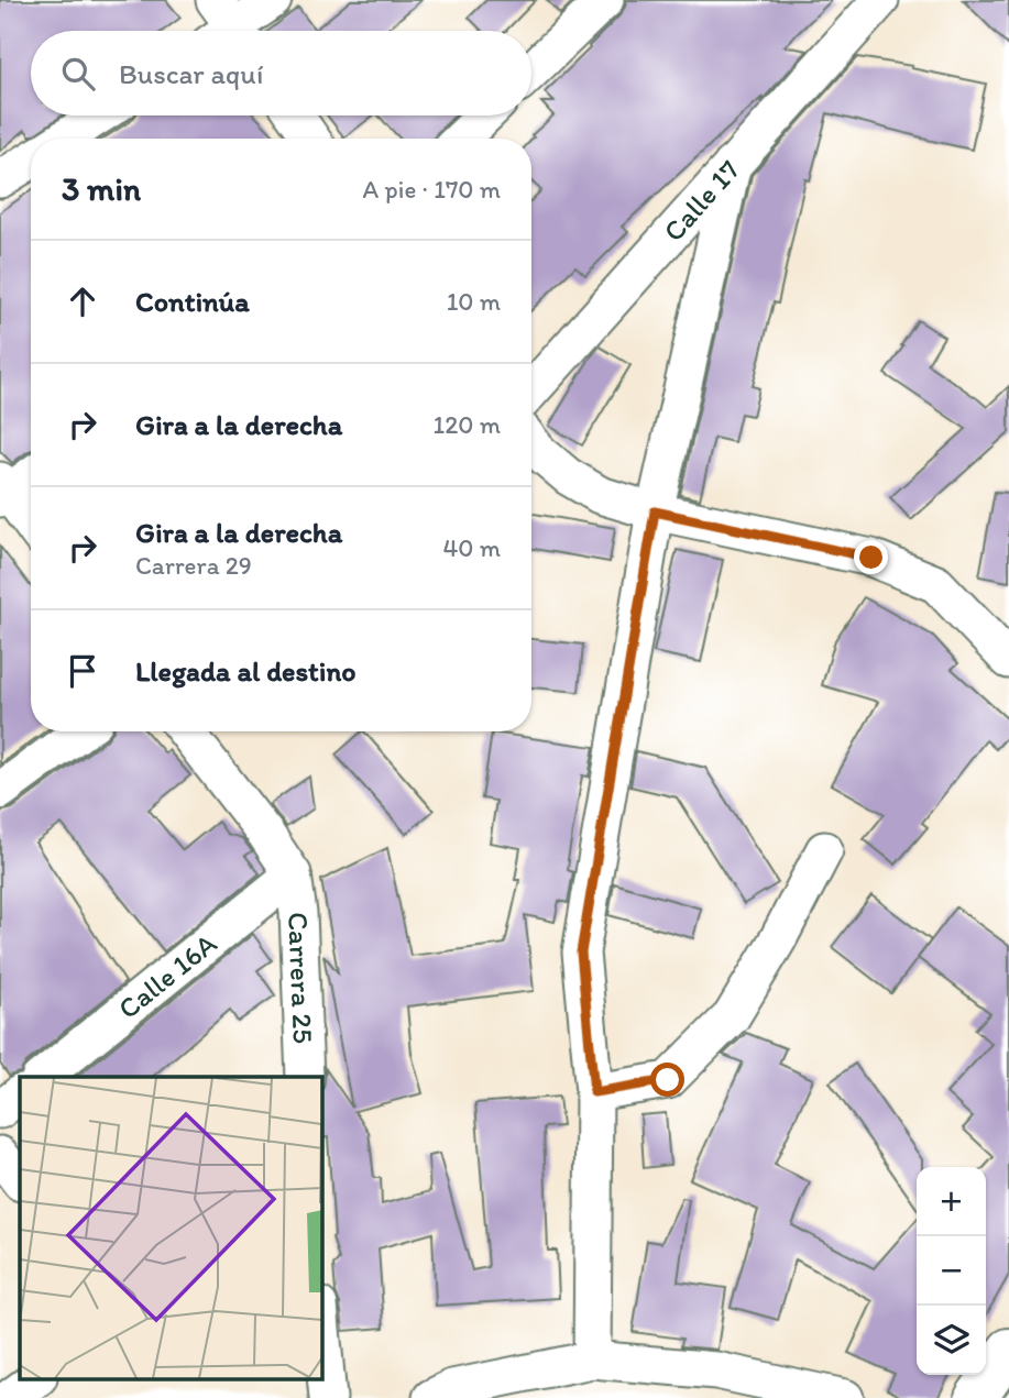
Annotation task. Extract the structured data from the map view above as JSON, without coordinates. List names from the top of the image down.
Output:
{
  "streets": {
    "street": ["Calle 17", "Calle 16A", "Carrera 25"]
  },
  "crossings": [
    ["Calle 16A", "Carrera 25"]
  ],
  "page": {
    "search": "Buscar aquí",
    "heading": ["3 min", "A pie · 170 m"],
    "list": [
      ["Continúa", "10 m"],
      ["Gira a la derecha", "120 m"],
      ["Gira a la derecha", "Carrera 29", "40 m"],
      "Llegada al destino"
    ],
    "map_buttons": ["+", "−"]
  }
}
